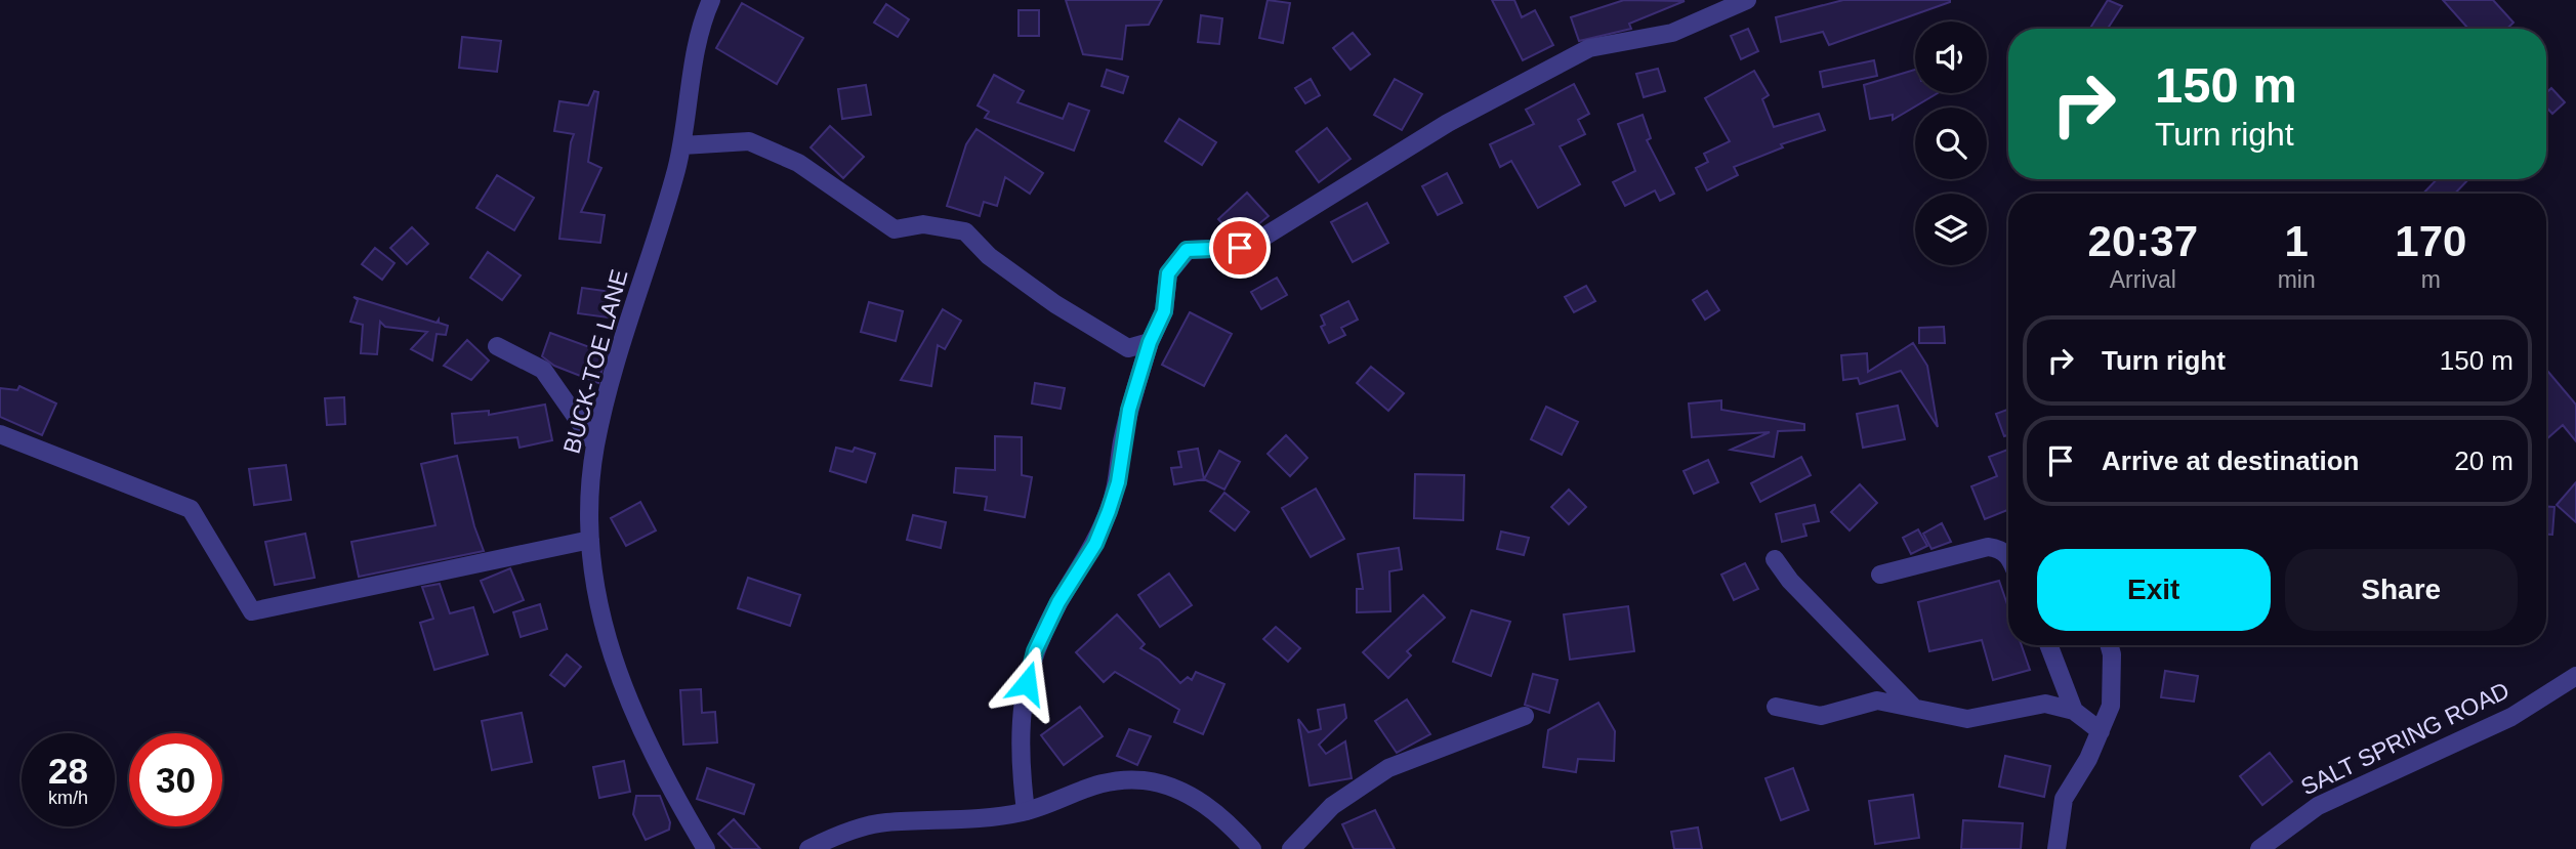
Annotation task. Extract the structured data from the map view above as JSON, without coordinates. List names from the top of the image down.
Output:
{
  "streets": {
    "street": ["BUCK-TOE LANE", "SALT SPRING ROAD"]
  },
  "page": {
    "turn": ["150 m", "Turn right"],
    "eta": [
      "20:37",
      "Arrival",
      "1",
      "min",
      "170",
      "m"
    ],
    "list": [
      {
        "name": "Turn right",
        "value": "150 m"
      },
      {
        "name": "Arrive at destination",
        "value": "20 m"
      }
    ],
    "buttons": ["Exit", "Share"],
    "speed": "28 km/h",
    "limit": "30"
  }
}
